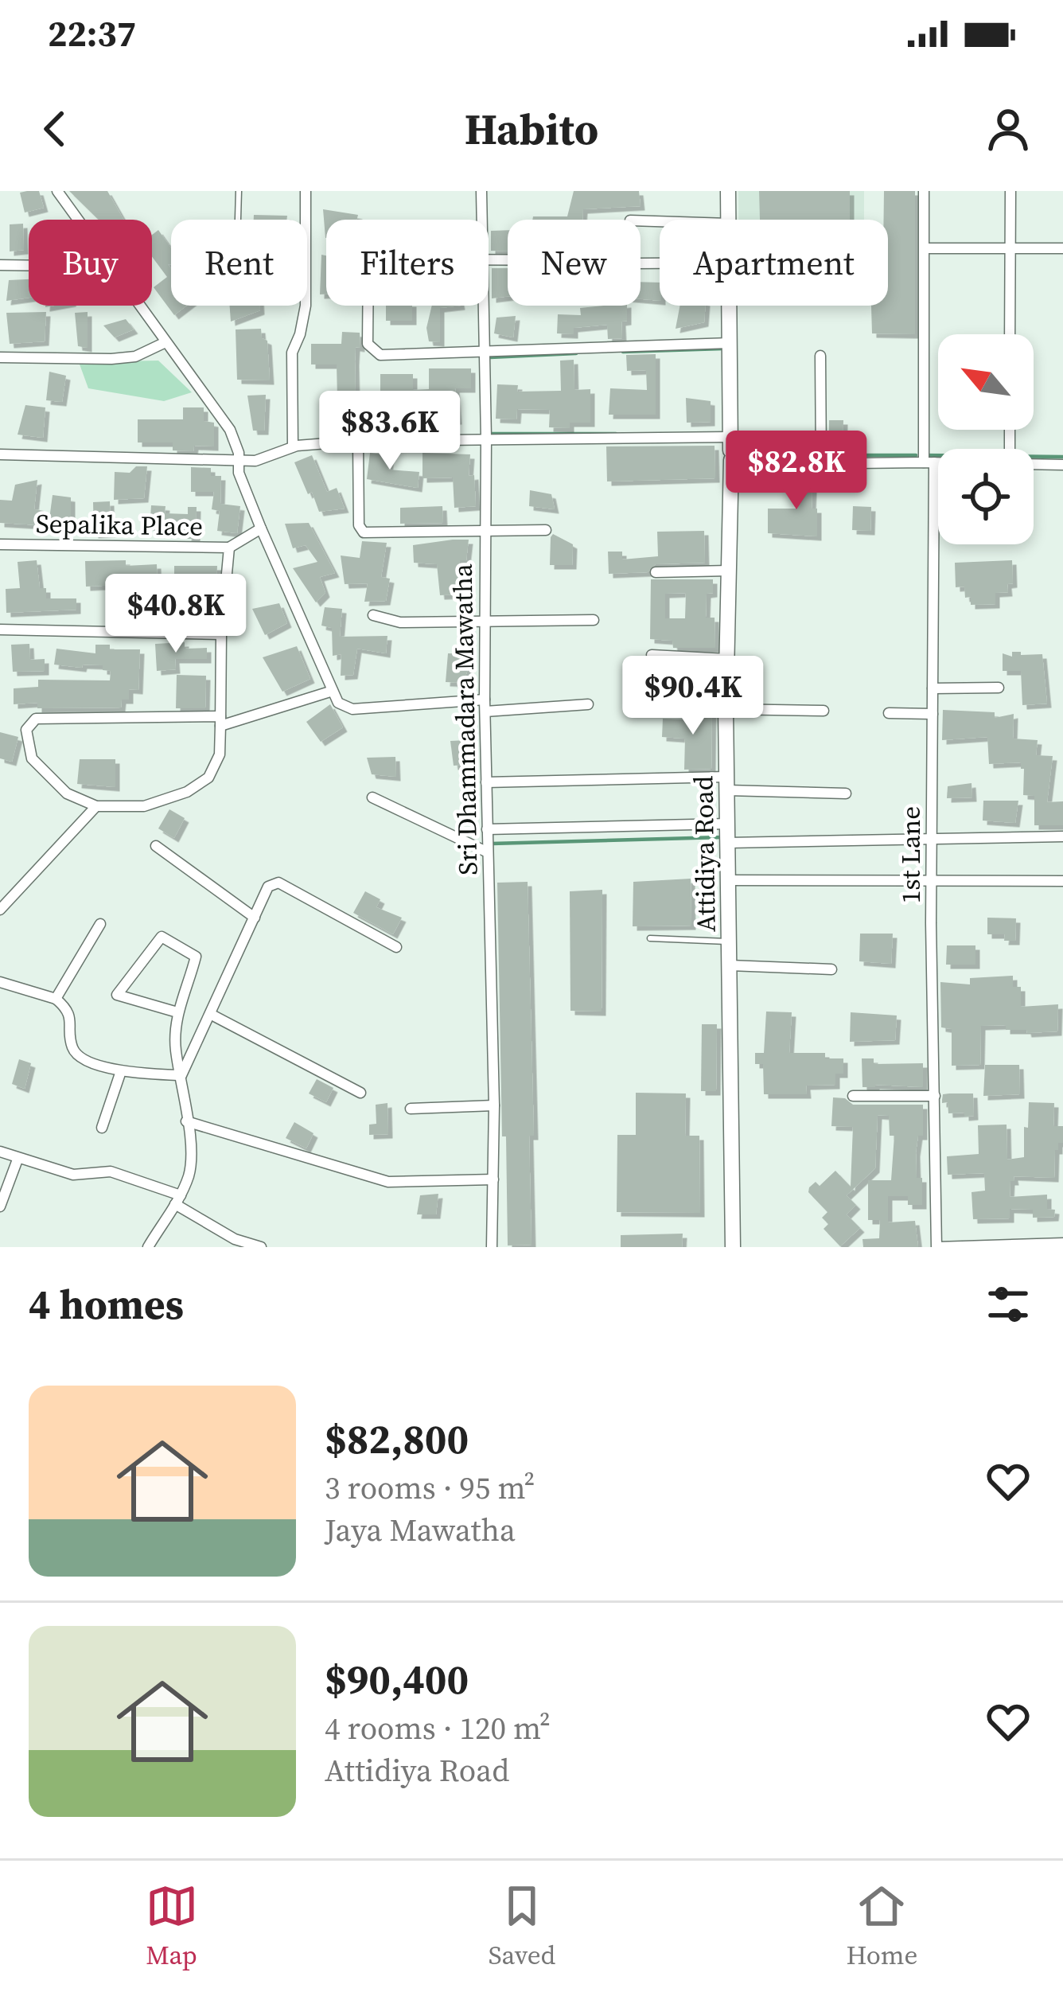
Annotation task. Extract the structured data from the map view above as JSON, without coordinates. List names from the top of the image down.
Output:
{
  "streets": {
    "main road": ["Attidiya Road"],
    "street": ["Sepalika Place", "Sri Dhammadara Mawatha", "1st Lane"]
  },
  "north": "top left",
  "page": {
    "status": "22:37",
    "header": "Habito",
    "chip": [
      "Buy",
      "Rent",
      "Filters",
      "New",
      "Apartment"
    ],
    "price": [
      "$83.6K",
      "$82.8K",
      "$40.8K",
      "$90.4K"
    ],
    "heading": "4 homes",
    "list": [
      {
        "name": "$82,800",
        "note": "3 rooms · 95 m² · Jaya Mawatha"
      },
      {
        "name": "$90,400",
        "note": "4 rooms · 120 m² · Attidiya Road"
      }
    ],
    "tabs": ["Map", "Saved", "Home"]
  }
}
